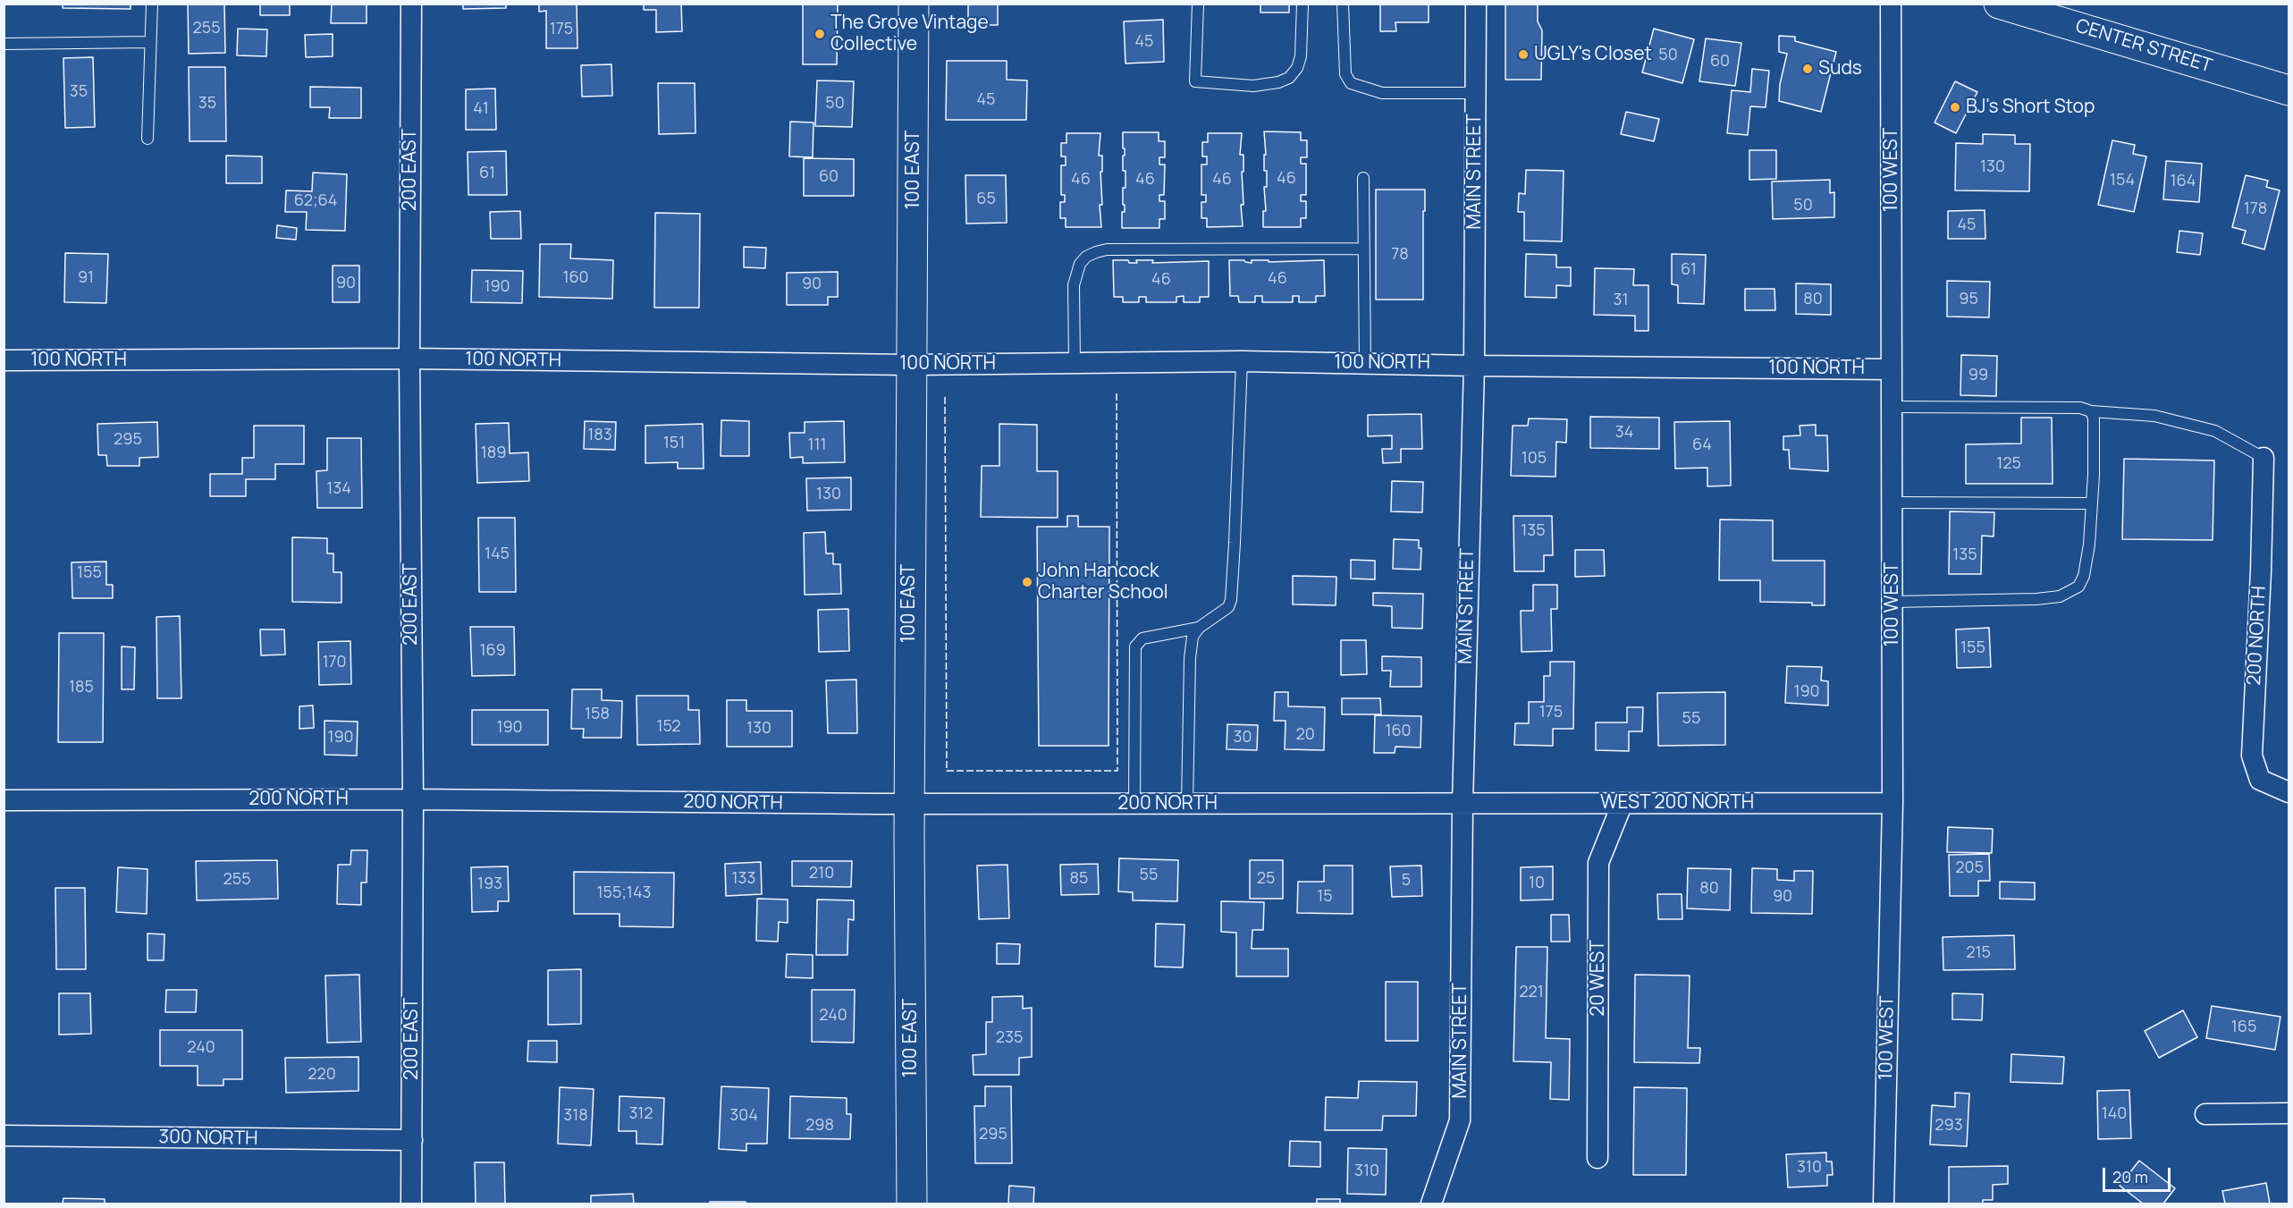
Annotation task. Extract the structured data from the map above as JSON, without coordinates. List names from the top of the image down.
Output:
{
  "streets": {
    "main road": ["CENTER STREET", "100 EAST"],
    "street": [
      "200 EAST",
      "100 WEST",
      "MAIN STREET",
      "100 NORTH",
      "200 NORTH",
      "WEST 200 NORTH",
      "20 WEST",
      "300 NORTH"
    ]
  },
  "crossings": [
    ["200 EAST", "100 NORTH"],
    ["200 EAST", "200 NORTH"],
    ["200 EAST", "300 NORTH"],
    ["100 EAST", "100 NORTH"],
    ["100 EAST", "200 NORTH"],
    ["100 WEST", "100 NORTH"],
    ["100 WEST", "WEST 200 NORTH"],
    ["MAIN STREET", "100 NORTH"],
    ["MAIN STREET", "200 NORTH"],
    ["MAIN STREET", "WEST 200 NORTH"],
    ["200 NORTH", "WEST 200 NORTH"],
    ["WEST 200 NORTH", "20 WEST"]
  ],
  "places": [
    "The Grove Vintage Collective",
    "UGLY's Closet",
    "Suds",
    "BJ's Short Stop",
    "John Hancock Charter School"
  ],
  "house_numbers": [
    "255",
    "175",
    "45",
    "50",
    "60",
    "35",
    "45",
    "35",
    "50",
    "41",
    "130",
    "61",
    "60",
    "46",
    "46",
    "46",
    "46",
    "154",
    "164",
    "65",
    "62;64",
    "50",
    "178",
    "45",
    "78",
    "61",
    "91",
    "160",
    "46",
    "46",
    "90",
    "90",
    "190",
    "80",
    "95",
    "31",
    "99",
    "34",
    "183",
    "295",
    "151",
    "111",
    "64",
    "189",
    "105",
    "125",
    "134",
    "130",
    "135",
    "145",
    "135",
    "155",
    "155",
    "169",
    "170",
    "185",
    "190",
    "175",
    "158",
    "55",
    "152",
    "190",
    "130",
    "160",
    "20",
    "190",
    "30",
    "205",
    "210",
    "55",
    "133",
    "85",
    "25",
    "255",
    "5",
    "10",
    "193",
    "80",
    "155;143",
    "15",
    "90",
    "215",
    "221",
    "240",
    "165",
    "235",
    "240",
    "220",
    "312",
    "140",
    "318",
    "304",
    "298",
    "293",
    "295",
    "310",
    "310"
  ],
  "scale_bar": "20 m"
}
